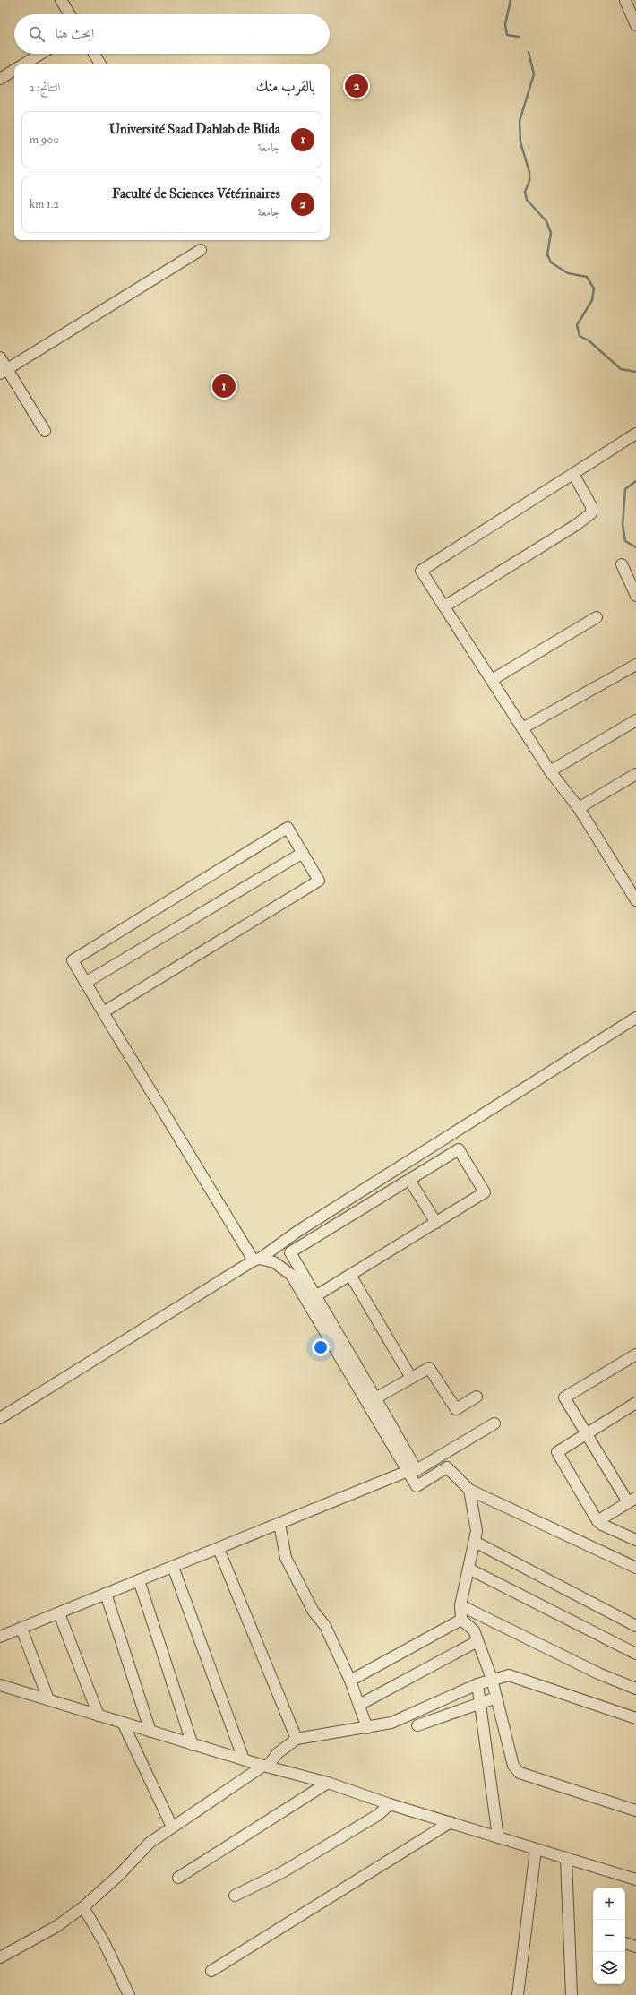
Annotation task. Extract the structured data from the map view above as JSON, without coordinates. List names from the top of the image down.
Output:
{
  "page": {
    "search": "ابحث هنا",
    "heading": ["بالقرب منك", "النتائج: 2"],
    "pins": ["2", "1"],
    "list": [
      {
        "mark": "1",
        "name": "Université Saad Dahlab de Blida",
        "note": "جامعة",
        "value": "900 m"
      },
      {
        "mark": "2",
        "name": "Faculté de Sciences Vétérinaires",
        "note": "جامعة",
        "value": "1.2 km"
      }
    ],
    "map_buttons": ["+", "−"]
  }
}
